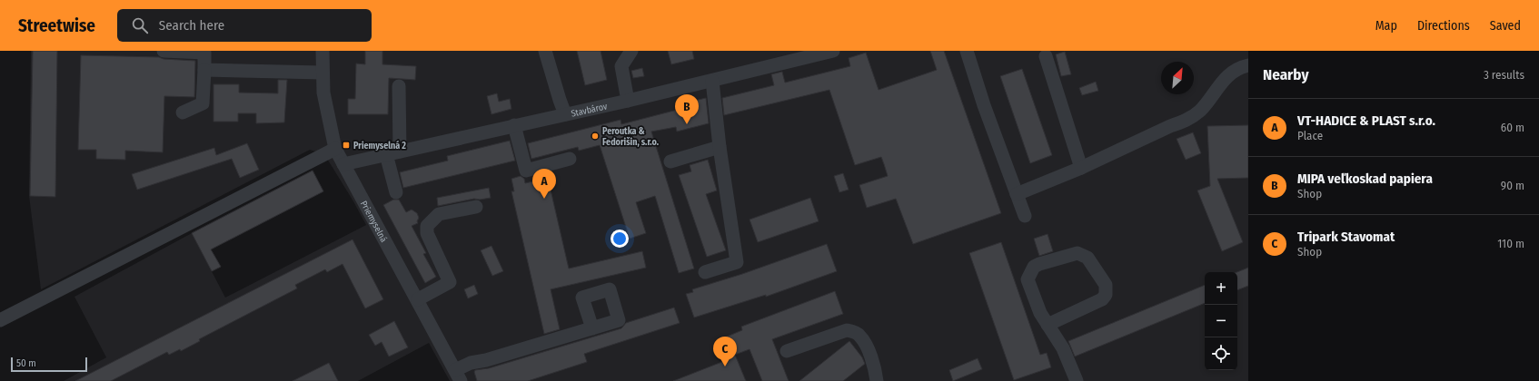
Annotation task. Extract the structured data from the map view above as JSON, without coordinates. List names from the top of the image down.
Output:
{
  "streets": {
    "lane": ["Stavbárov", "Priemyselná"]
  },
  "crossings": [
    ["Stavbárov", "Priemyselná"]
  ],
  "places": {
    "other": ["Peroutka & Fedorišin, s.r.o."],
    "transit": ["Priemyselná 2"]
  },
  "scale_bar": "50 m",
  "north": "top right",
  "page": {
    "header": "Streetwise",
    "search": "Search here",
    "nav": ["Map", "Directions", "Saved"],
    "heading": ["Nearby", "3 results"],
    "pins": ["B", "A", "C"],
    "list": [
      {
        "mark": "A",
        "name": "VT-HADICE & PLAST s.r.o.",
        "note": "Place",
        "value": "60 m"
      },
      {
        "mark": "B",
        "name": "MIPA veľkoskad papiera",
        "note": "Shop",
        "value": "90 m"
      },
      {
        "mark": "C",
        "name": "Tripark Stavomat",
        "note": "Shop",
        "value": "110 m"
      }
    ],
    "map_buttons": ["+", "−"],
    "scale": "50 m"
  }
}
